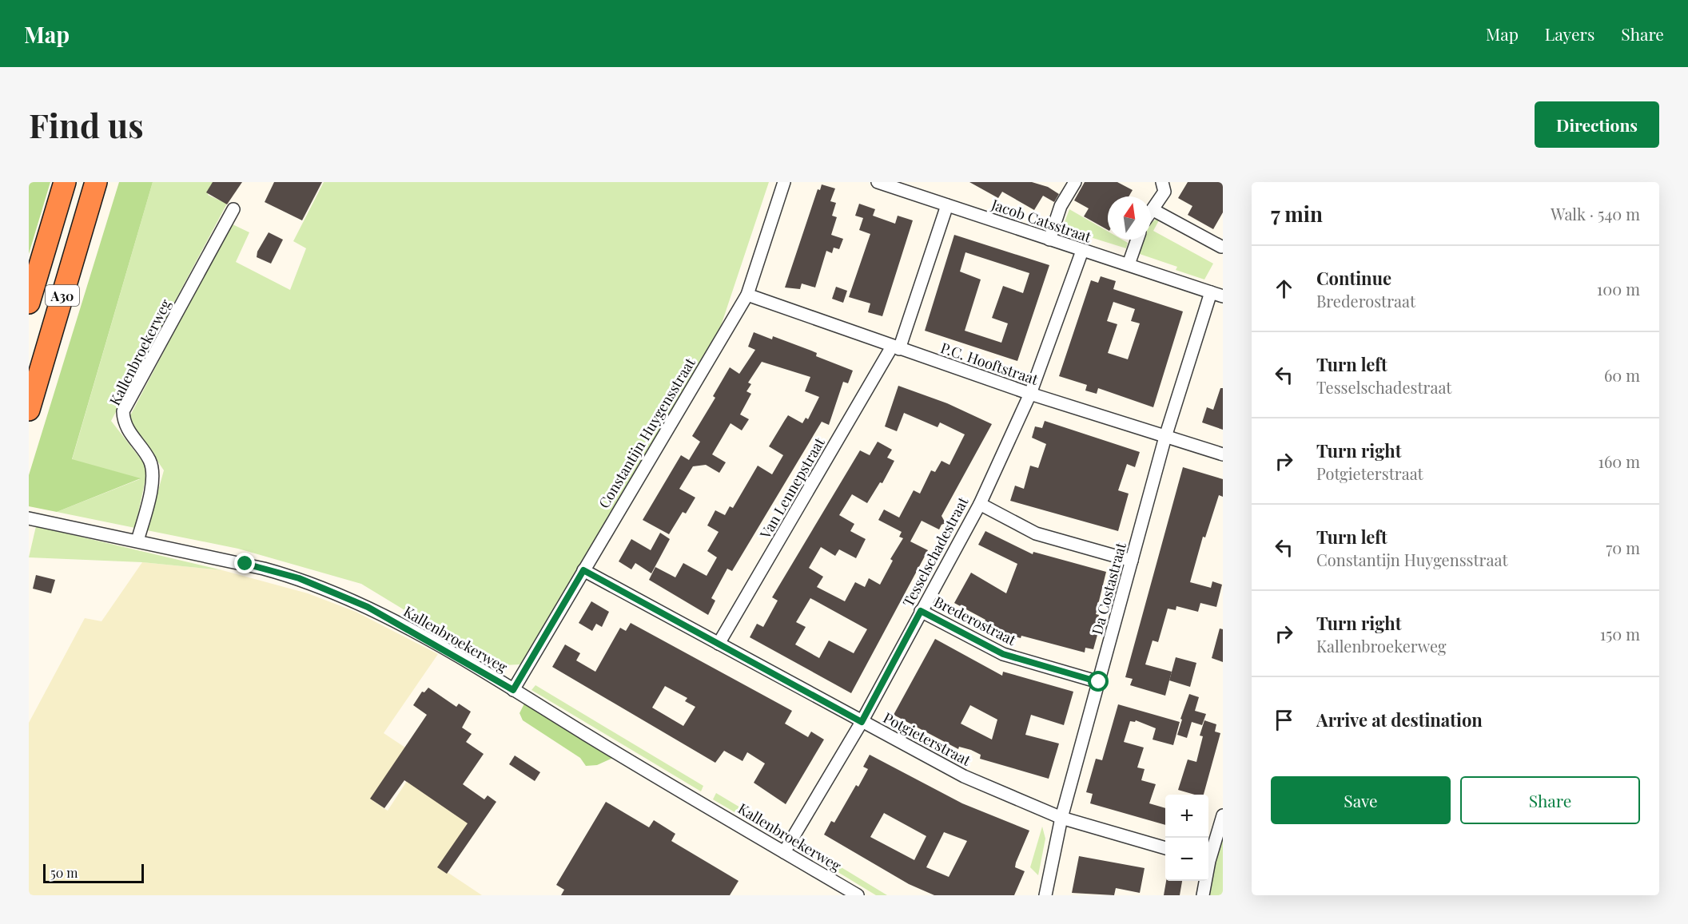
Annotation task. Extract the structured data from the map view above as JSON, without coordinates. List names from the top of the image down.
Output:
{
  "streets": {
    "highway": ["A30"],
    "street": [
      "Jacob Catsstraat",
      "Kallenbroekerweg",
      "P.C. Hooftstraat",
      "Constantijn Huygensstraat",
      "Van Lennepstraat",
      "Tesselschadestraat",
      "Da Costastraat",
      "Brederostraat",
      "Potgieterstraat"
    ]
  },
  "crossings": [
    ["Jacob Catsstraat", "Van Lennepstraat"],
    ["Jacob Catsstraat", "Tesselschadestraat"],
    ["Jacob Catsstraat", "Da Costastraat"],
    ["Kallenbroekerweg", "Constantijn Huygensstraat"],
    ["Kallenbroekerweg", "Tesselschadestraat"],
    ["P.C. Hooftstraat", "Constantijn Huygensstraat"],
    ["P.C. Hooftstraat", "Van Lennepstraat"],
    ["P.C. Hooftstraat", "Tesselschadestraat"],
    ["P.C. Hooftstraat", "Da Costastraat"],
    ["Constantijn Huygensstraat", "Potgieterstraat"],
    ["Van Lennepstraat", "Potgieterstraat"],
    ["Tesselschadestraat", "Brederostraat"],
    ["Tesselschadestraat", "Potgieterstraat"],
    ["Da Costastraat", "Brederostraat"],
    ["Da Costastraat", "Potgieterstraat"]
  ],
  "scale_bar": "50 m",
  "north": "top",
  "page": {
    "header": "Map",
    "nav": ["Map", "Layers", "Share"],
    "buttons": [
      "Directions",
      ["Save", "Share"]
    ],
    "title": "Find us",
    "heading": ["7 min", "Walk · 540 m"],
    "list": [
      ["Continue", "Brederostraat", "100 m"],
      ["Turn left", "Tesselschadestraat", "60 m"],
      ["Turn right", "Potgieterstraat", "160 m"],
      ["Turn left", "Constantijn Huygensstraat", "70 m"],
      ["Turn right", "Kallenbroekerweg", "150 m"],
      "Arrive at destination"
    ],
    "map_buttons": ["+", "−"],
    "scale": "50 m"
  }
}
